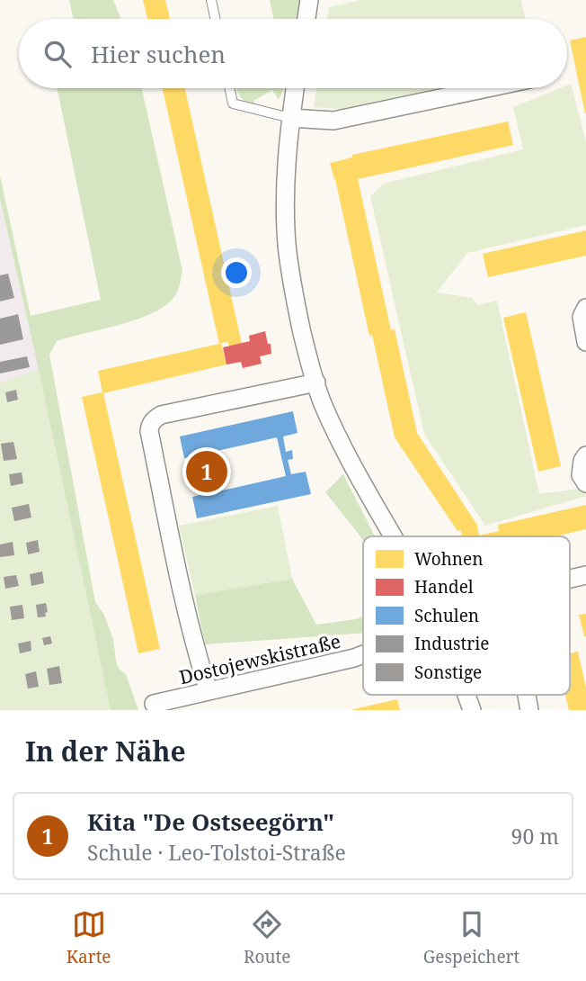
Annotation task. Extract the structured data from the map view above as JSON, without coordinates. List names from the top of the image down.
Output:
{
  "streets": {
    "street": ["Dostojewskistraße"]
  },
  "legend": [
    "Wohnen",
    "Handel",
    "Schulen",
    "Industrie",
    "Sonstige"
  ],
  "page": {
    "search": "Hier suchen",
    "pins": "1",
    "heading": "In der Nähe",
    "list": [
      {
        "mark": "1",
        "name": "Kita \"De Ostseegörn\"",
        "note": "Schule · Leo-Tolstoi-Straße",
        "value": "90 m"
      }
    ],
    "nav": ["Karte", "Route", "Gespeichert"]
  }
}
